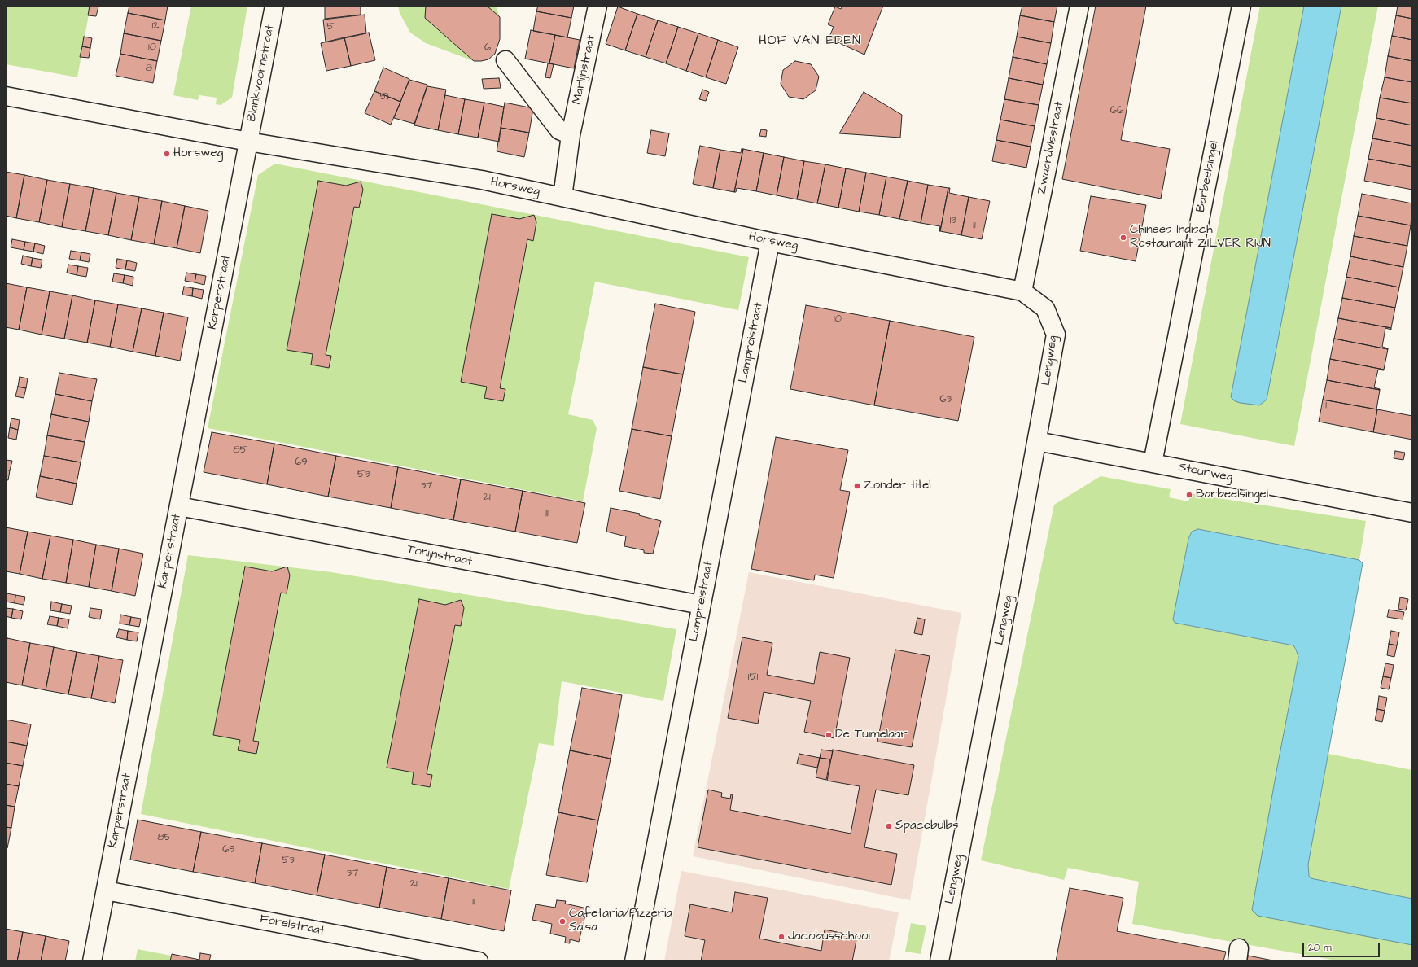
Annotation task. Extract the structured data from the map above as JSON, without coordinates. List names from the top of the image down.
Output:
{
  "streets": {
    "street": [
      "Marlijnstraat",
      "Blankvoornstraat",
      "Zwaardvisstraat",
      "Barbeelsingel",
      "Horsweg",
      "Karperstraat",
      "Lampreistraat",
      "Lengweg",
      "Steurweg",
      "Tonijnstraat",
      "Forelstraat"
    ]
  },
  "crossings": [
    ["Marlijnstraat", "Horsweg"],
    ["Blankvoornstraat", "Horsweg"],
    ["Blankvoornstraat", "Karperstraat"],
    ["Zwaardvisstraat", "Horsweg"],
    ["Zwaardvisstraat", "Lengweg"],
    ["Barbeelsingel", "Steurweg"],
    ["Horsweg", "Karperstraat"],
    ["Horsweg", "Lampreistraat"],
    ["Horsweg", "Lengweg"],
    ["Karperstraat", "Tonijnstraat"],
    ["Karperstraat", "Forelstraat"],
    ["Lampreistraat", "Tonijnstraat"],
    ["Lengweg", "Steurweg"]
  ],
  "districts": ["HOF VAN EDEN"],
  "places": [
    "Horsweg",
    "Chinees Indisch Restaurant ZILVER RIJN",
    "Zonder titel",
    "Barbeelsingel",
    "De Tuimelaar",
    "Spacebulbs",
    "Cafetaria/Pizzeria Salsa",
    "Jacobusschool"
  ],
  "house_numbers": [
    "12",
    "5",
    "10",
    "6",
    "8",
    "51",
    "66",
    "13",
    "11",
    "10",
    "163",
    "1",
    "85",
    "69",
    "53",
    "37",
    "21",
    "11",
    "151",
    "85",
    "69",
    "53",
    "37",
    "21",
    "11"
  ],
  "scale_bar": "20 m"
}
